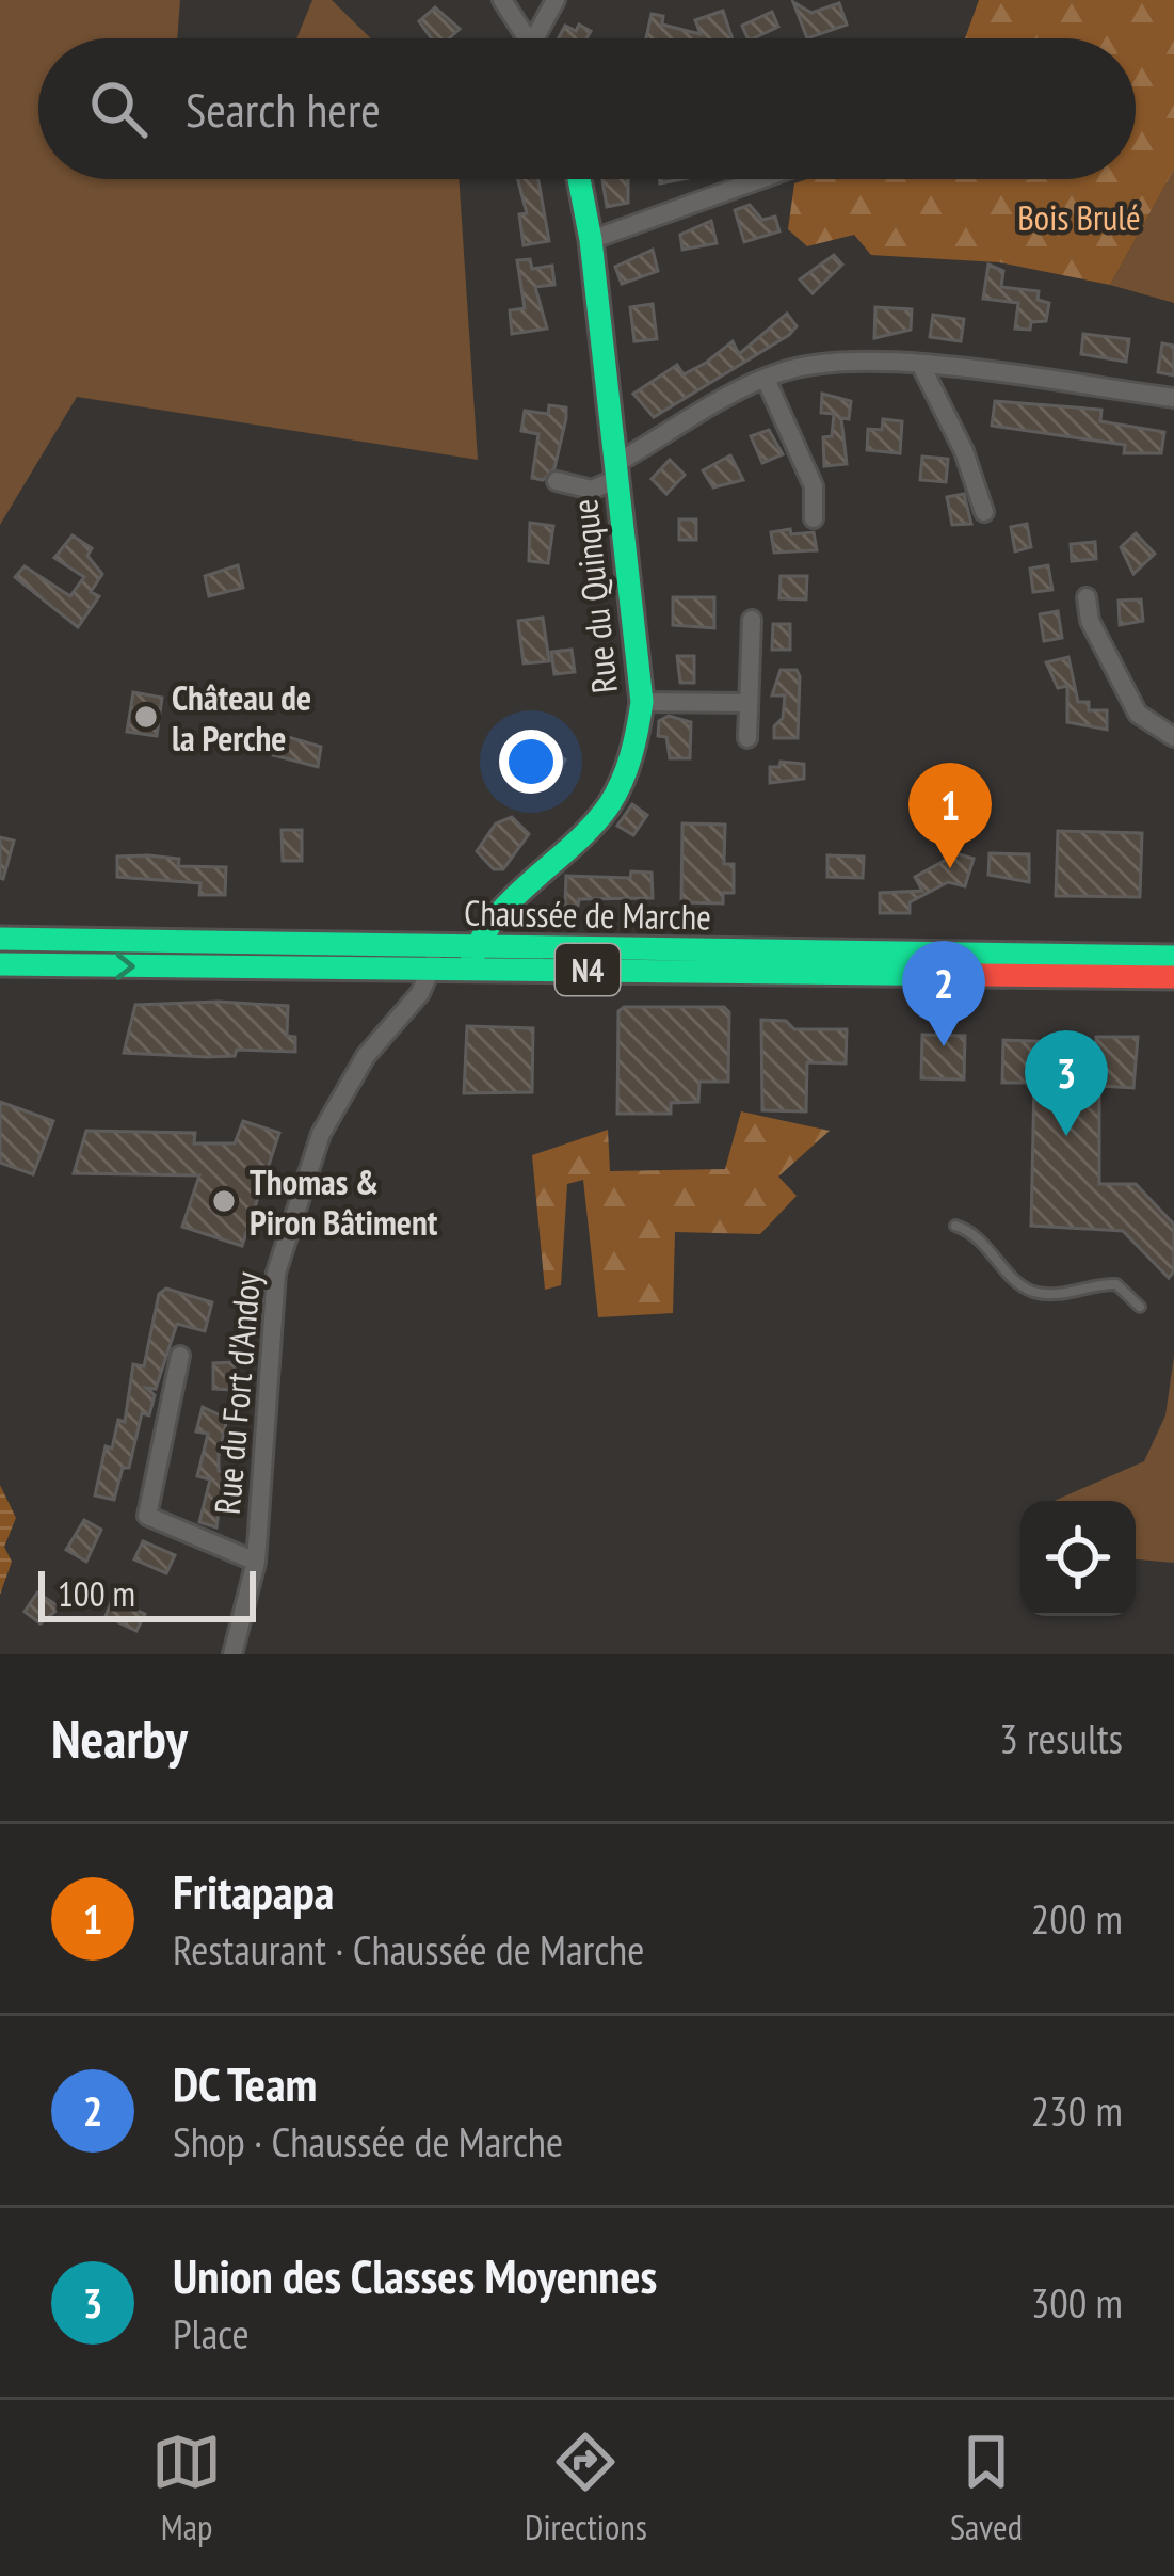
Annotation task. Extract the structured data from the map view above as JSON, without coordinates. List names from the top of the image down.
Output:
{
  "streets": {
    "main road": ["Rue du Quinque", "Chaussée de Marche", "N4"],
    "street": ["Rue du Fort d'Andoy"]
  },
  "crossings": [
    ["Rue du Quinque", "Chaussée de Marche"],
    ["Chaussée de Marche", "Rue du Fort d'Andoy"]
  ],
  "parks": ["Bois Brulé"],
  "places": ["Château de la Perche", "Thomas & Piron Bâtiment"],
  "scale_bar": "100 m",
  "page": {
    "search": "Search here",
    "pins": ["1", "2", "3"],
    "scale": "100 m",
    "heading": ["Nearby", "3 results"],
    "list": [
      {
        "mark": "1",
        "name": "Fritapapa",
        "note": "Restaurant · Chaussée de Marche",
        "value": "200 m"
      },
      {
        "mark": "2",
        "name": "DC Team",
        "note": "Shop · Chaussée de Marche",
        "value": "230 m"
      },
      {
        "mark": "3",
        "name": "Union des Classes Moyennes",
        "note": "Place",
        "value": "300 m"
      }
    ],
    "nav": ["Map", "Directions", "Saved"]
  }
}
